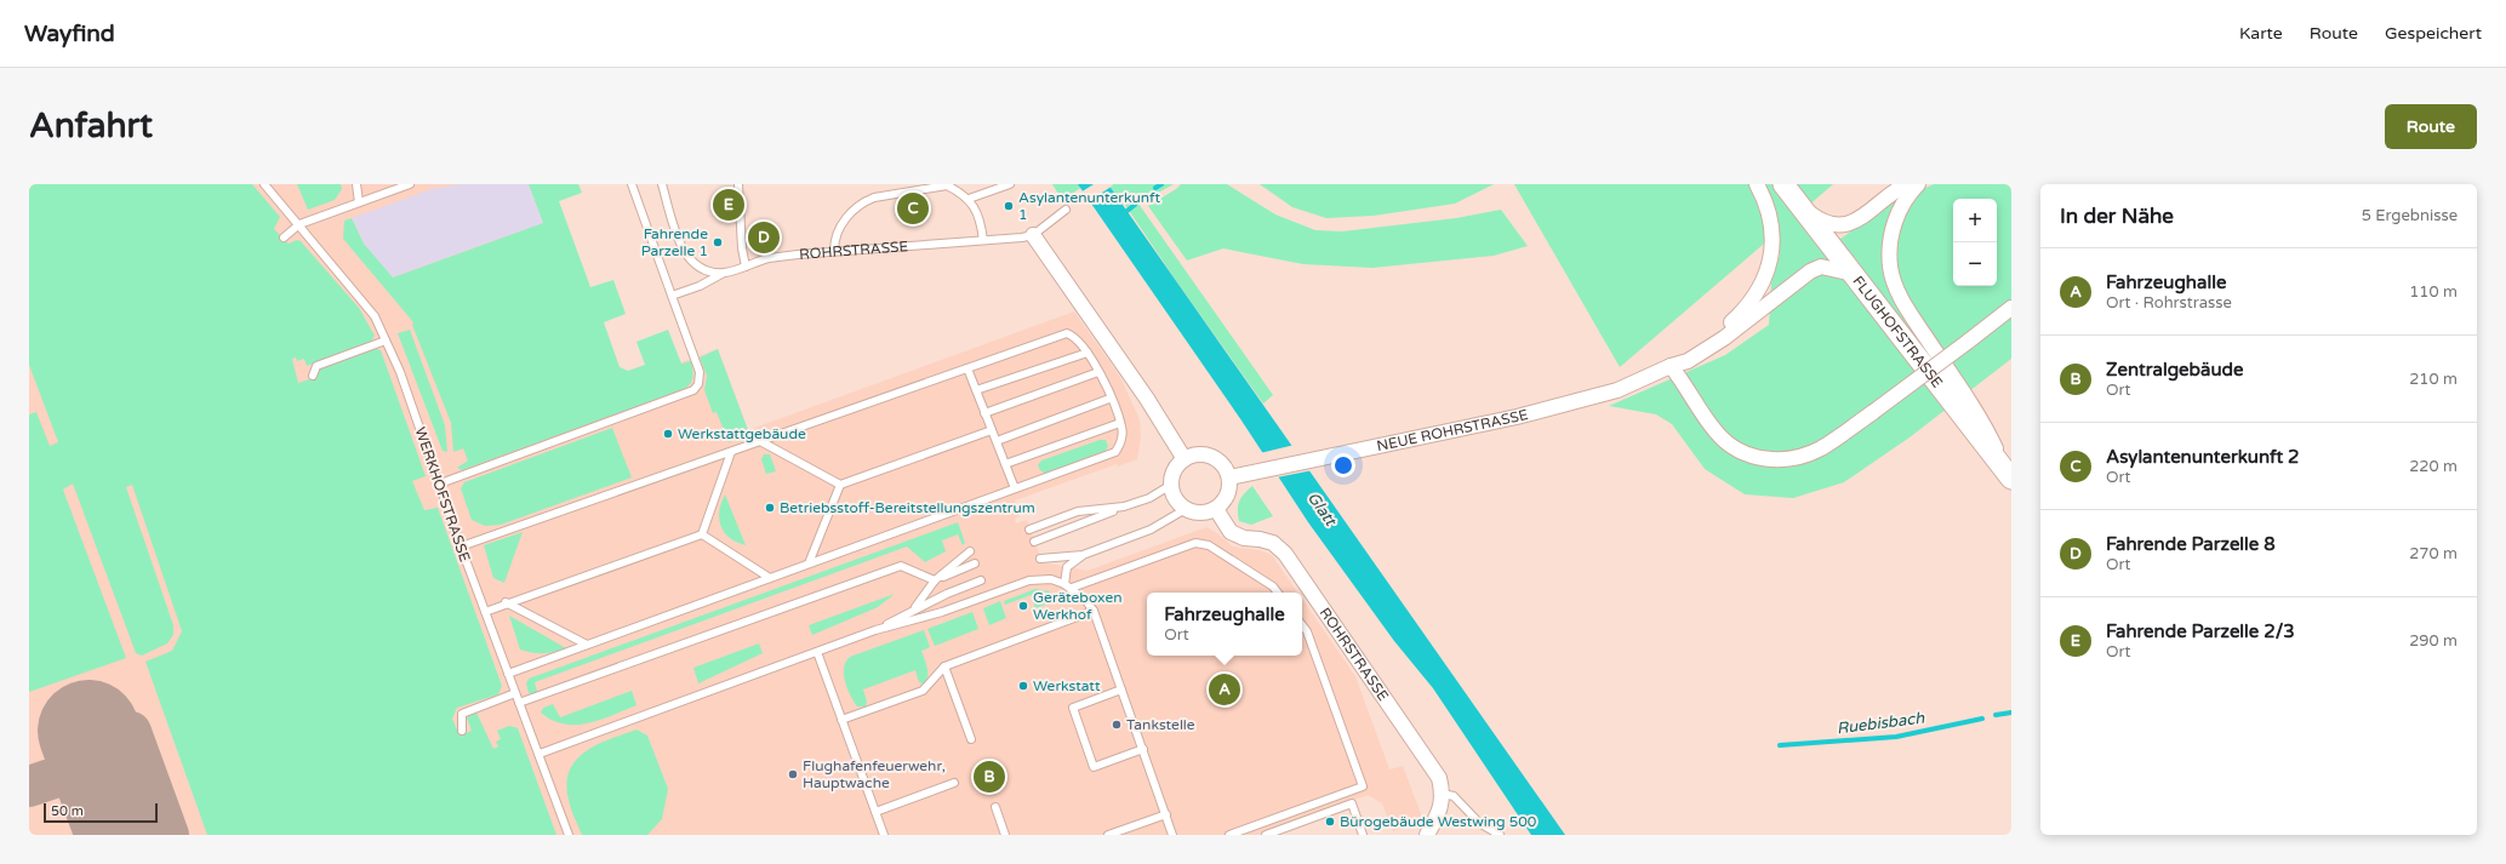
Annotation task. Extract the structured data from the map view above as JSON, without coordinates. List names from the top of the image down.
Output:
{
  "streets": {
    "main road": ["FLUGHOFSTRASSE"],
    "street": ["ROHRSTRASSE", "NEUE ROHRSTRASSE"],
    "lane": ["WERKHOFSTRASSE"]
  },
  "crossings": [
    ["ROHRSTRASSE", "NEUE ROHRSTRASSE"],
    ["FLUGHOFSTRASSE", "NEUE ROHRSTRASSE"]
  ],
  "water": ["Glatt", "Ruebisbach"],
  "places": [
    "Asylantenunterkunft 1",
    "Fahrende Parzelle 1",
    "Werkstattgebäude",
    "Betriebsstoff-Bereitstellungszentrum",
    "Geräteboxen Werkhof",
    "Werkstatt",
    "Tankstelle",
    "Flughafenfeuerwehr, Hauptwache",
    "Bürogebäude Westwing 500"
  ],
  "scale_bar": "50 m",
  "page": {
    "header": "Wayfind",
    "nav": ["Karte", "Route", "Gespeichert"],
    "buttons": "Route",
    "title": "Anfahrt",
    "heading": ["In der Nähe", "5 Ergebnisse"],
    "pins": [
      "E",
      "C",
      "D",
      "A",
      "B"
    ],
    "map_buttons": ["+", "−"],
    "list": [
      {
        "mark": "A",
        "name": "Fahrzeughalle",
        "note": "Ort · Rohrstrasse",
        "value": "110 m"
      },
      {
        "mark": "B",
        "name": "Zentralgebäude",
        "note": "Ort",
        "value": "210 m"
      },
      {
        "mark": "C",
        "name": "Asylantenunterkunft 2",
        "note": "Ort",
        "value": "220 m"
      },
      {
        "mark": "D",
        "name": "Fahrende Parzelle 8",
        "note": "Ort",
        "value": "270 m"
      },
      {
        "mark": "E",
        "name": "Fahrende Parzelle 2/3",
        "note": "Ort",
        "value": "290 m"
      }
    ],
    "popup": ["Fahrzeughalle", "Ort"],
    "scale": "50 m"
  }
}
